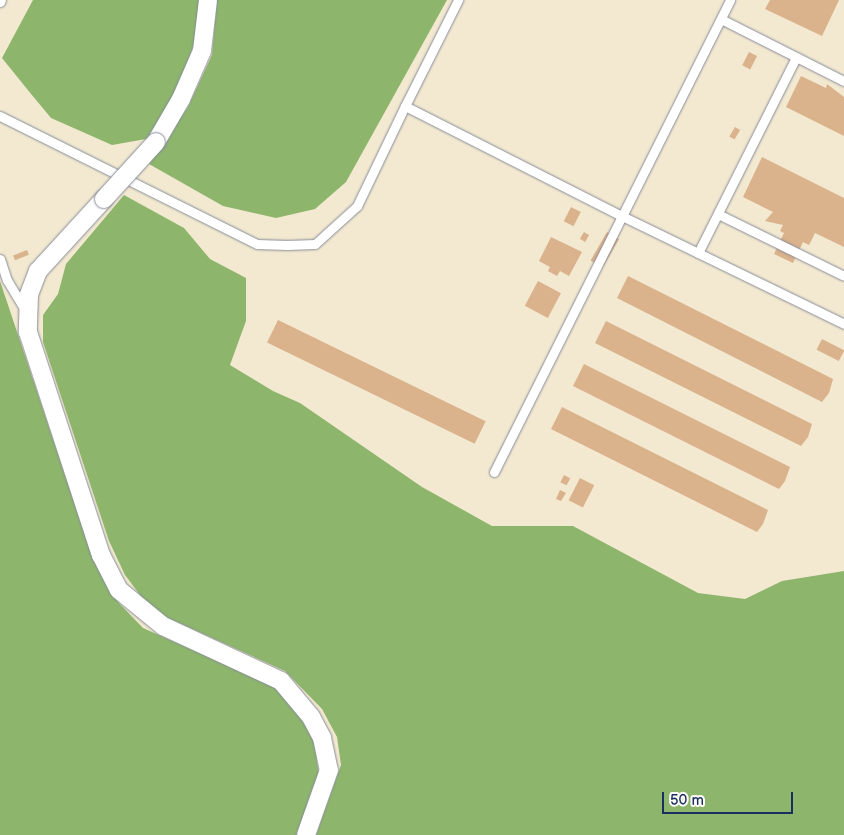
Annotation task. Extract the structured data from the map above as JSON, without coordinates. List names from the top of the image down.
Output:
{
  "scale_bar": "50 m"
}
